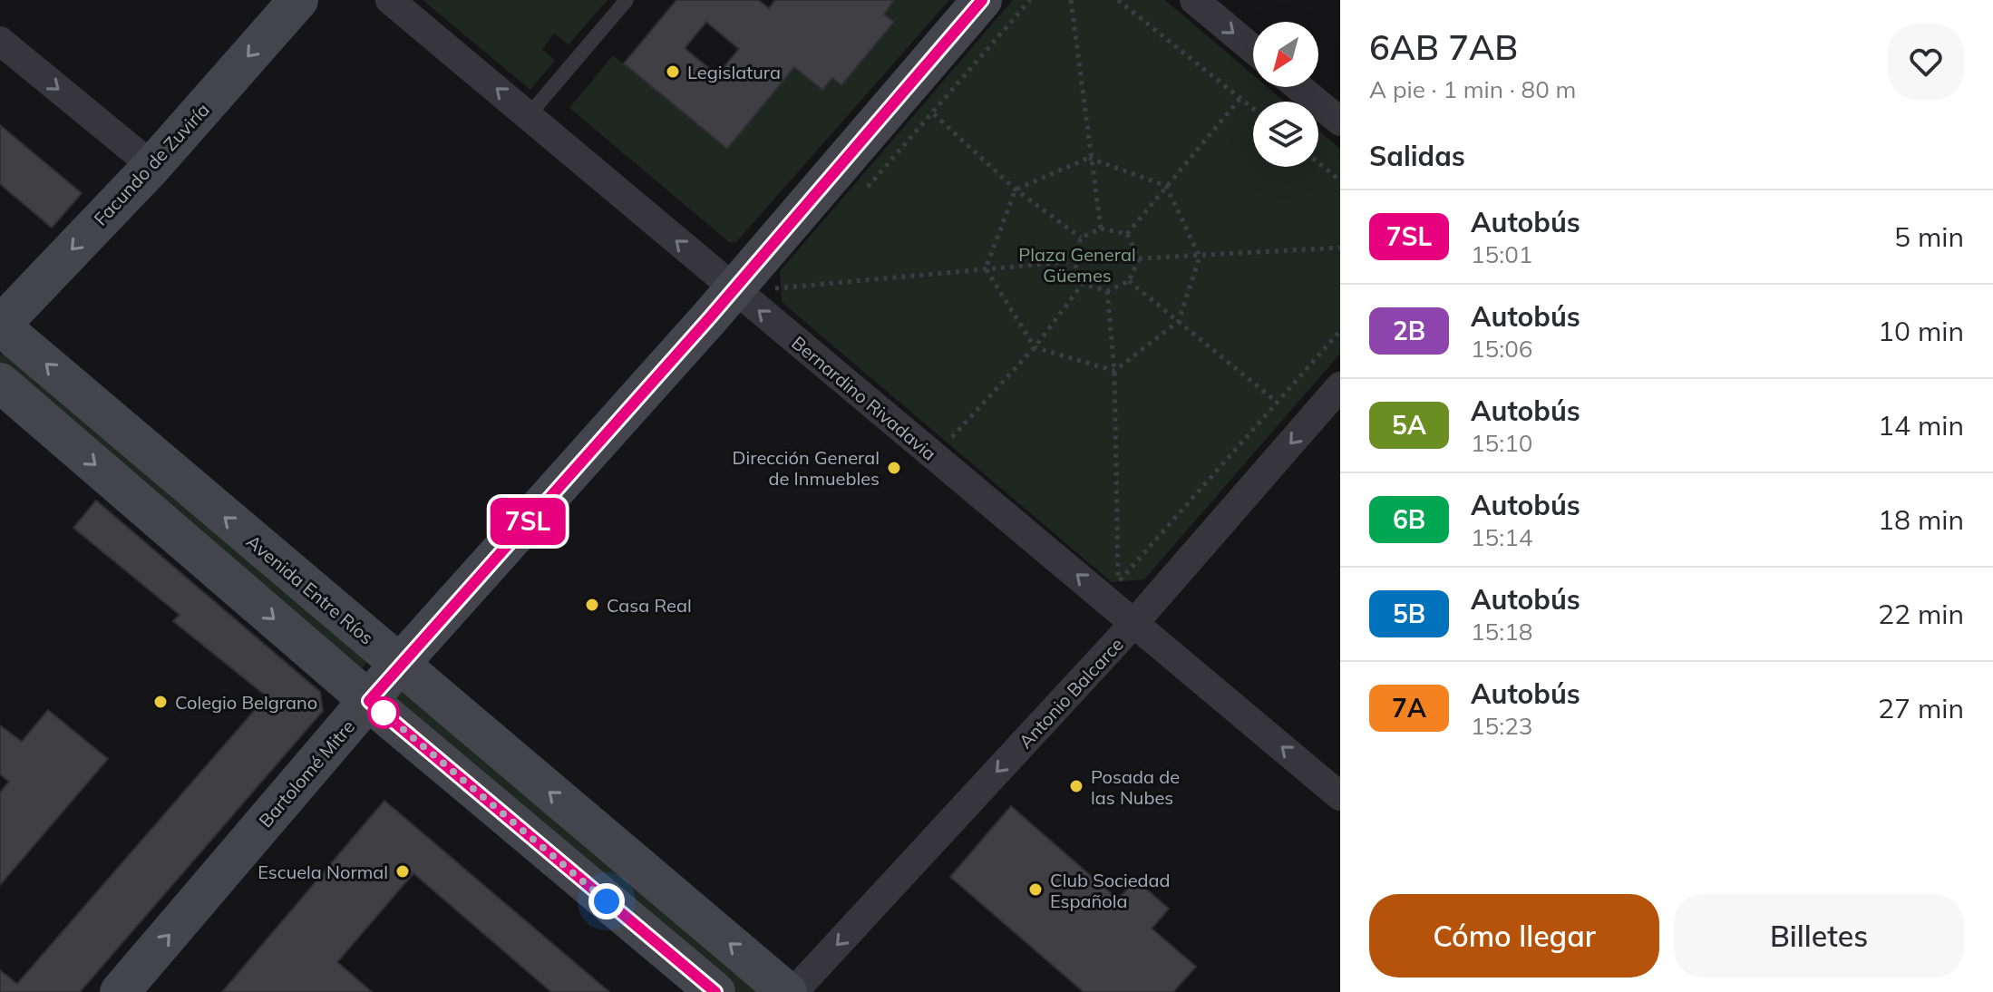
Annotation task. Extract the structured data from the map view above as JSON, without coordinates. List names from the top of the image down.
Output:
{
  "streets": {
    "main road": ["Facundo de Zuviría", "Avenida Entre Ríos", "Bartolomé Mitre"],
    "street": ["Bernardino Rivadavia", "Antonio Balcarce"]
  },
  "crossings": [
    ["Facundo de Zuviría", "Avenida Entre Ríos"],
    ["Bernardino Rivadavia", "Antonio Balcarce"],
    ["Bernardino Rivadavia", "Bartolomé Mitre"],
    ["Avenida Entre Ríos", "Bartolomé Mitre"]
  ],
  "one_way": ["Facundo de Zuviría", "Bernardino Rivadavia", "Antonio Balcarce"],
  "parks": ["Plaza General Güemes"],
  "places": [
    "Legislatura",
    "Dirección General de Inmuebles",
    "Casa Real",
    "Colegio Belgrano",
    "Posada de las Nubes",
    "Escuela Normal",
    "Club Sociedad Española"
  ],
  "lines": ["bus line 7SL"],
  "north": "bottom left",
  "page": {
    "on_map": "7SL",
    "heading": [
      ["6AB 7AB", "A pie · 1 min · 80 m"],
      "Salidas"
    ],
    "list": [
      {
        "mark": "7SL",
        "name": "Autobús",
        "note": "15:01",
        "value": "5 min"
      },
      {
        "mark": "2B",
        "name": "Autobús",
        "note": "15:06",
        "value": "10 min"
      },
      {
        "mark": "5A",
        "name": "Autobús",
        "note": "15:10",
        "value": "14 min"
      },
      {
        "mark": "6B",
        "name": "Autobús",
        "note": "15:14",
        "value": "18 min"
      },
      {
        "mark": "5B",
        "name": "Autobús",
        "note": "15:18",
        "value": "22 min"
      },
      {
        "mark": "7A",
        "name": "Autobús",
        "note": "15:23",
        "value": "27 min"
      }
    ],
    "buttons": ["Cómo llegar", "Billetes"]
  }
}
